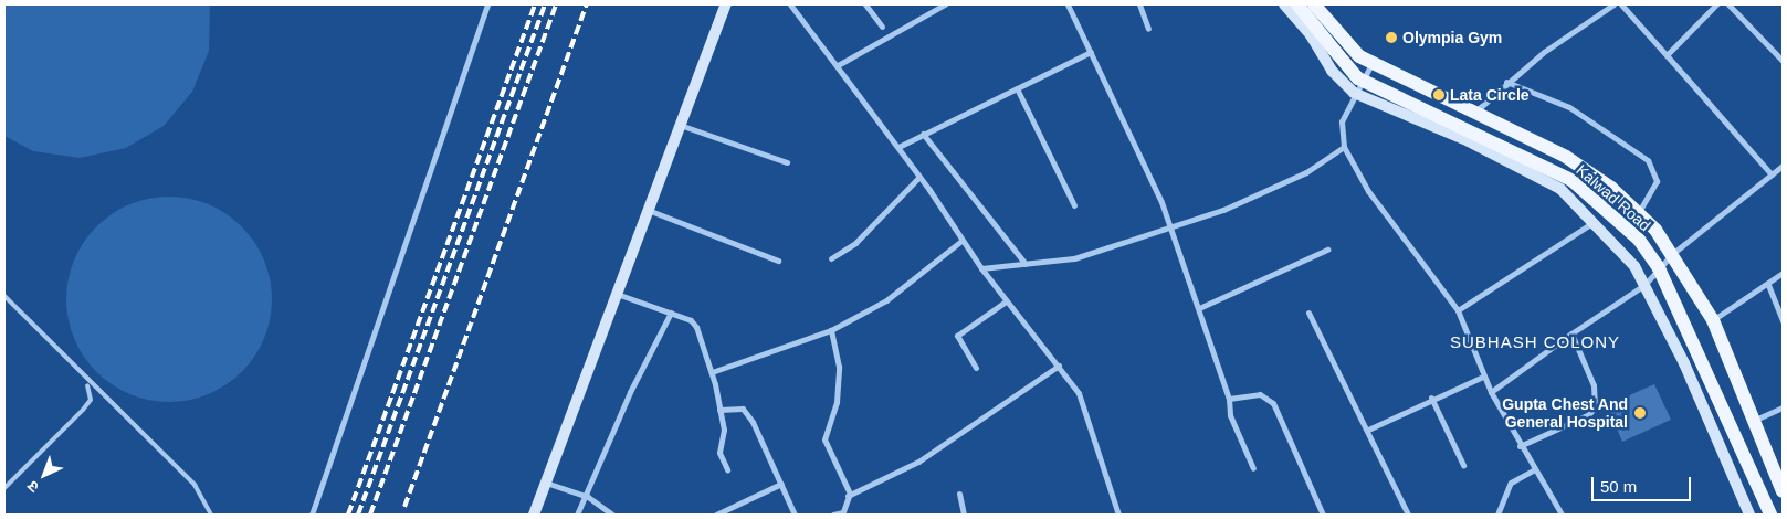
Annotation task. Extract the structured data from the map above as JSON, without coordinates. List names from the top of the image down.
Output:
{
  "streets": {
    "main road": ["Kalwad Road"]
  },
  "districts": ["SUBHASH COLONY"],
  "places": ["Olympia Gym", "Lata Circle", "Gupta Chest And General Hospital"],
  "scale_bar": "50 m",
  "north": "bottom left"
}
